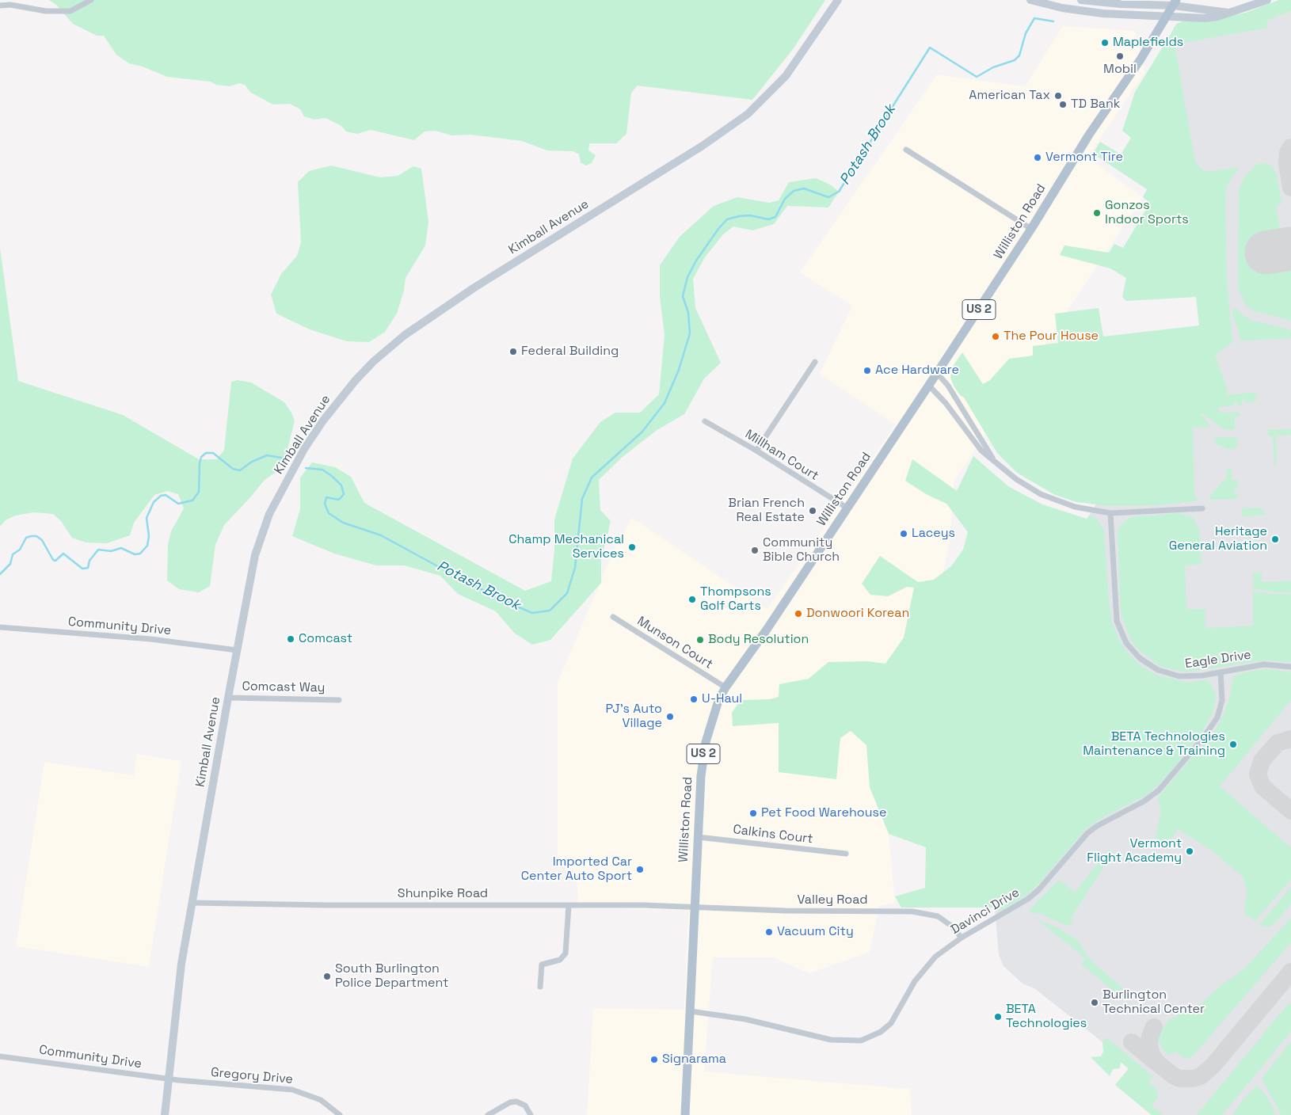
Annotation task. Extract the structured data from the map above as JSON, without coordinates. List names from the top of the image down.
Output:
{
  "streets": {
    "main road": ["Williston Road", "Kimball Avenue", "US 2"],
    "street": [
      "Millham Court",
      "Community Drive",
      "Munson Court",
      "Eagle Drive",
      "Comcast Way",
      "Calkins Court",
      "Shunpike Road",
      "Valley Road",
      "Davinci Drive",
      "Gregory Drive"
    ]
  },
  "crossings": [
    ["Williston Road", "Millham Court"],
    ["Williston Road", "Munson Court"],
    ["Williston Road", "Calkins Court"],
    ["Williston Road", "Shunpike Road"],
    ["Williston Road", "Valley Road"],
    ["Williston Road", "Davinci Drive"],
    ["Kimball Avenue", "Community Drive"],
    ["Kimball Avenue", "Comcast Way"],
    ["Kimball Avenue", "Shunpike Road"],
    ["Community Drive", "Gregory Drive"],
    ["Eagle Drive", "Davinci Drive"],
    ["Shunpike Road", "Valley Road"],
    ["Valley Road", "Davinci Drive"]
  ],
  "water": ["Potash Brook"],
  "places": [
    "Maplefields",
    "Mobil",
    "American Tax",
    "TD Bank",
    "Vermont Tire",
    "Gonzos Indoor Sports",
    "The Pour House",
    "Federal Building",
    "Ace Hardware",
    "Brian French Real Estate",
    "Laceys",
    "Heritage General Aviation",
    "Champ Mechanical Services",
    "Community Bible Church",
    "Thompsons Golf Carts",
    "Donwoori Korean",
    "Comcast",
    "Body Resolution",
    "U-Haul",
    "PJ's Auto Village",
    "BETA Technologies Maintenance & Training",
    "Pet Food Warehouse",
    "Vermont Flight Academy",
    "Imported Car Center Auto Sport",
    "Vacuum City",
    "South Burlington Police Department",
    "Burlington Technical Center",
    "BETA Technologies",
    "Signarama"
  ]
}
